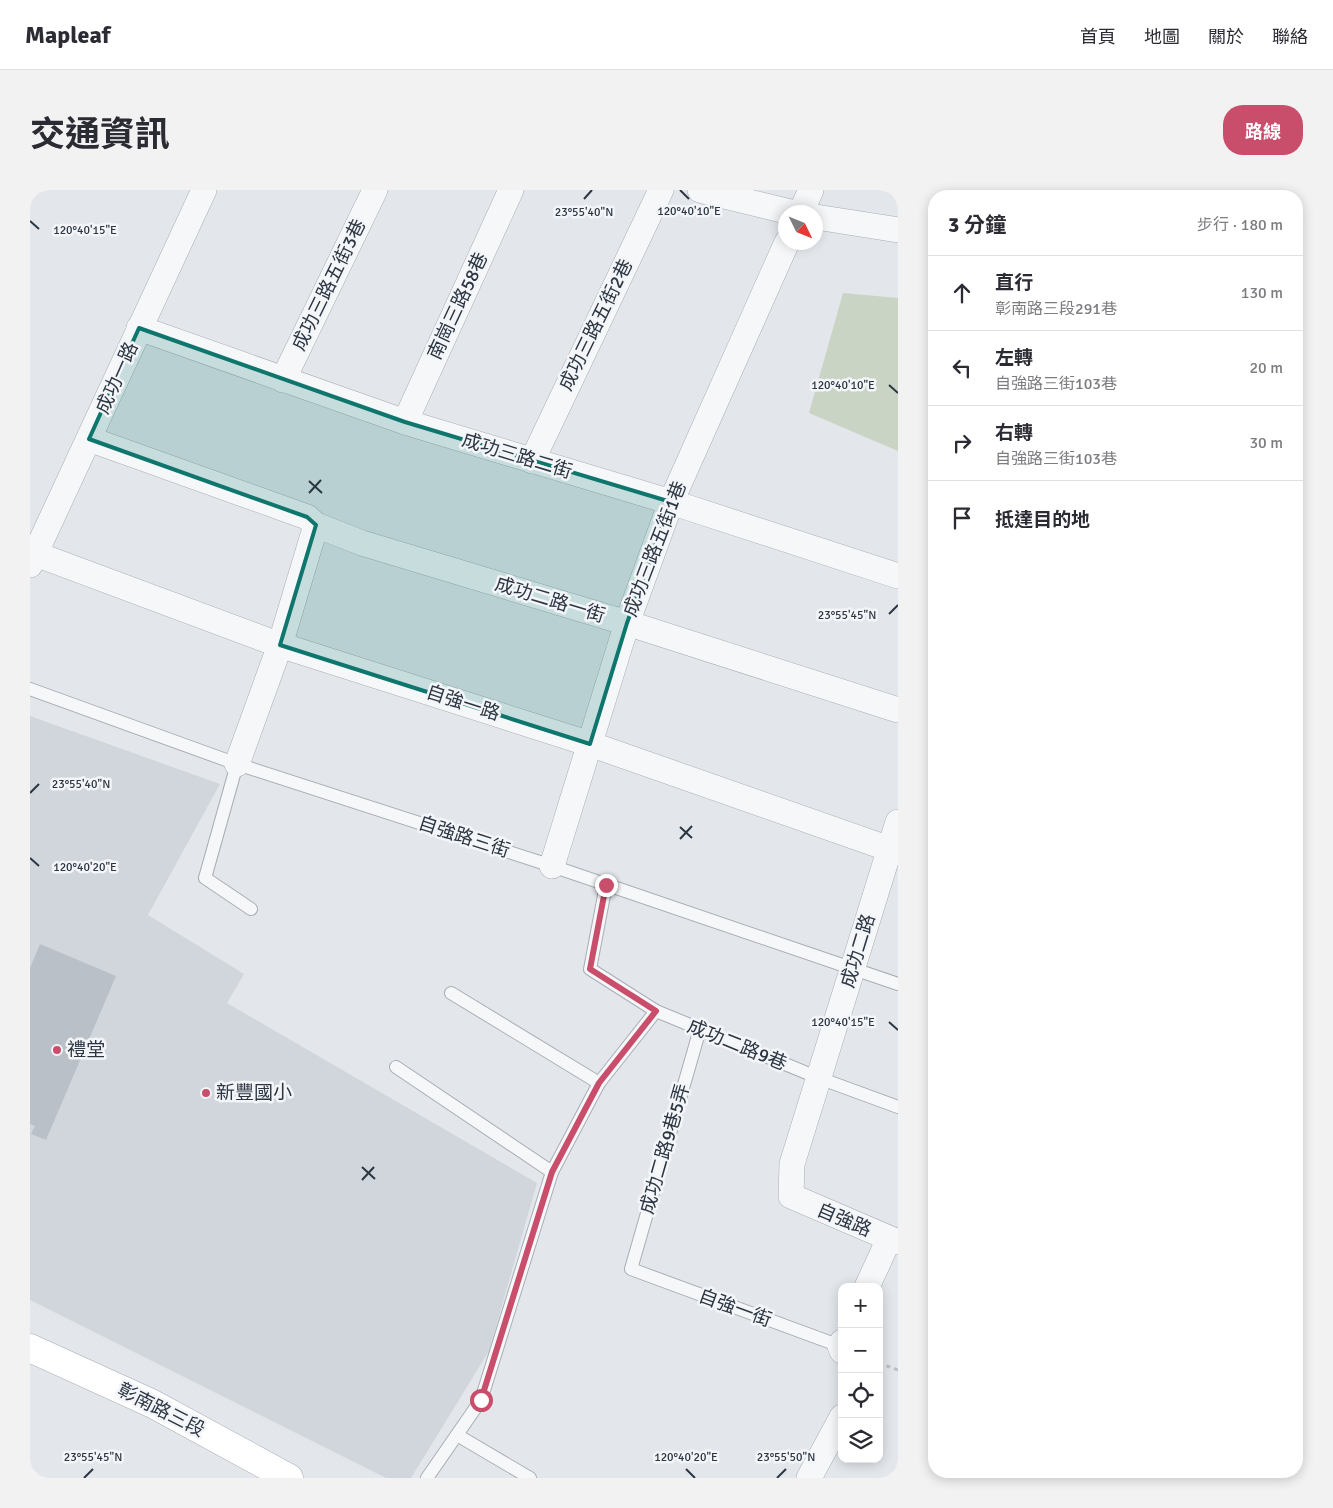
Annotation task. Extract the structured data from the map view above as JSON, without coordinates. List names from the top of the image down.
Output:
{
  "streets": {
    "main road": ["彰南路三段"],
    "street": [
      "成功三路五街3巷",
      "南崗三路58巷",
      "成功三路五街2巷",
      "成功一路",
      "成功三路二街",
      "成功三路五街1巷",
      "成功二路一街",
      "自強一路",
      "成功二路",
      "自強路"
    ],
    "lane": [
      "自強路三街",
      "成功二路9巷",
      "成功二路9巷5弄",
      "自強一街"
    ]
  },
  "crossings": [
    ["成功三路五街3巷", "成功三路二街"],
    ["南崗三路58巷", "成功三路二街"],
    ["成功三路五街2巷", "成功三路二街"],
    ["成功一路", "成功三路二街"],
    ["成功一路", "成功二路一街"],
    ["成功一路", "自強一路"],
    ["成功三路二街", "成功三路五街1巷"],
    ["成功三路五街1巷", "成功二路一街"],
    ["成功三路五街1巷", "自強一路"],
    ["成功三路五街1巷", "自強路三街"],
    ["自強一路", "成功二路"],
    ["自強路三街", "成功二路"],
    ["自強路三街", "成功二路9巷"],
    ["成功二路", "成功二路9巷"],
    ["成功二路", "自強路"],
    ["成功二路9巷", "成功二路9巷5弄"],
    ["成功二路9巷5弄", "自強一街"]
  ],
  "places": ["禮堂", "新豐國小"],
  "north": "bottom right",
  "page": {
    "header": "Mapleaf",
    "nav": [
      "首頁",
      "地圖",
      "關於",
      "聯絡"
    ],
    "title": "交通資訊",
    "buttons": "路線",
    "heading": ["3 分鐘", "步行 · 180 m"],
    "list": [
      ["直行", "彰南路三段291巷", "130 m"],
      ["左轉", "自強路三街103巷", "20 m"],
      ["右轉", "自強路三街103巷", "30 m"],
      "抵達目的地"
    ],
    "map_buttons": ["+", "−"]
  },
  "coordinates": [
    "120°40'10\"E",
    "23°55'40\"N",
    "120°40'15\"E",
    "23°55'45\"N",
    "120°40'20\"E",
    "23°55'50\"N"
  ]
}
